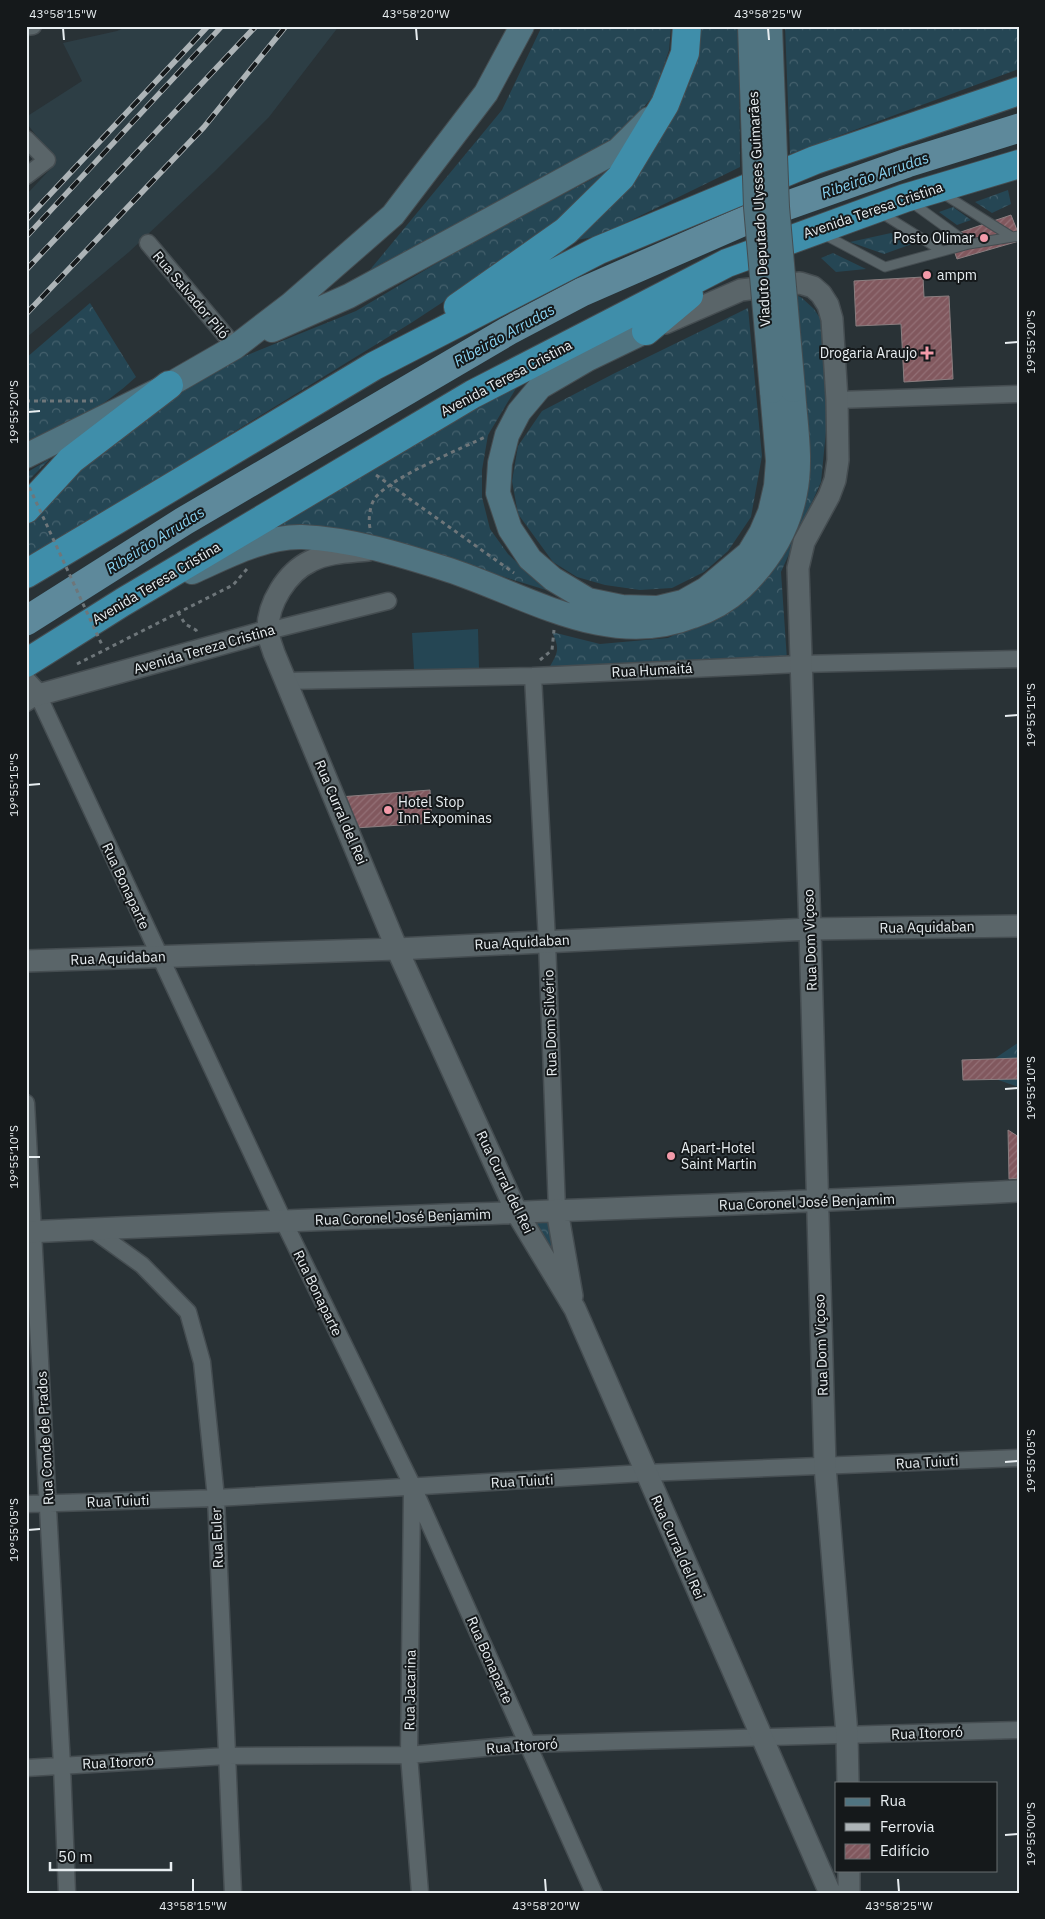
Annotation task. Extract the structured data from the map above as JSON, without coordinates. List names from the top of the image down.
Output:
{
  "streets": {
    "highway": ["Avenida Teresa Cristina"],
    "main road": ["Viaduto Deputado Ulysses Guimarães"],
    "street": [
      "Rua Salvador Piló",
      "Avenida Tereza Cristina",
      "Rua Humaitá",
      "Rua Curral del Rei",
      "Rua Bonaparte",
      "Rua Aquidaban",
      "Rua Dom Viçoso",
      "Rua Dom Silvério",
      "Rua Coronel José Benjamim",
      "Rua Conde de Prados",
      "Rua Tuiuti",
      "Rua Euler",
      "Rua Jacarina",
      "Rua Itororó"
    ]
  },
  "crossings": [
    ["Avenida Tereza Cristina", "Rua Curral del Rei"],
    ["Avenida Tereza Cristina", "Rua Bonaparte"],
    ["Rua Humaitá", "Rua Curral del Rei"],
    ["Rua Humaitá", "Rua Dom Viçoso"],
    ["Rua Humaitá", "Rua Dom Silvério"],
    ["Rua Curral del Rei", "Rua Aquidaban"],
    ["Rua Curral del Rei", "Rua Dom Silvério"],
    ["Rua Curral del Rei", "Rua Coronel José Benjamim"],
    ["Rua Curral del Rei", "Rua Tuiuti"],
    ["Rua Curral del Rei", "Rua Itororó"],
    ["Rua Bonaparte", "Rua Aquidaban"],
    ["Rua Bonaparte", "Rua Coronel José Benjamim"],
    ["Rua Bonaparte", "Rua Tuiuti"],
    ["Rua Bonaparte", "Rua Jacarina"],
    ["Rua Bonaparte", "Rua Itororó"],
    ["Rua Aquidaban", "Rua Dom Viçoso"],
    ["Rua Aquidaban", "Rua Dom Silvério"],
    ["Rua Dom Viçoso", "Rua Coronel José Benjamim"],
    ["Rua Dom Viçoso", "Rua Tuiuti"],
    ["Rua Dom Viçoso", "Rua Itororó"],
    ["Rua Dom Silvério", "Rua Coronel José Benjamim"],
    ["Rua Coronel José Benjamim", "Rua Conde de Prados"],
    ["Rua Coronel José Benjamim", "Rua Euler"],
    ["Rua Conde de Prados", "Rua Tuiuti"],
    ["Rua Conde de Prados", "Rua Itororó"],
    ["Rua Tuiuti", "Rua Euler"],
    ["Rua Tuiuti", "Rua Jacarina"],
    ["Rua Euler", "Rua Itororó"],
    ["Rua Jacarina", "Rua Itororó"]
  ],
  "water": ["Ribeirão Arrudas"],
  "places": {
    "other": [
      "Posto Olimar",
      "ampm",
      "Hotel Stop Inn Expominas",
      "Apart-Hotel Saint Martin"
    ],
    "health": ["Drogaria Araujo"]
  },
  "legend": ["Rua", "Ferrovia", "Edifício"],
  "scale_bar": "50 m",
  "coordinates": [
    "43°58'15\"W",
    "43°58'20\"W",
    "43°58'25\"W",
    "19°55'20\"S",
    "19°55'15\"S",
    "19°55'10\"S",
    "19°55'05\"S",
    "19°55'00\"S"
  ]
}
